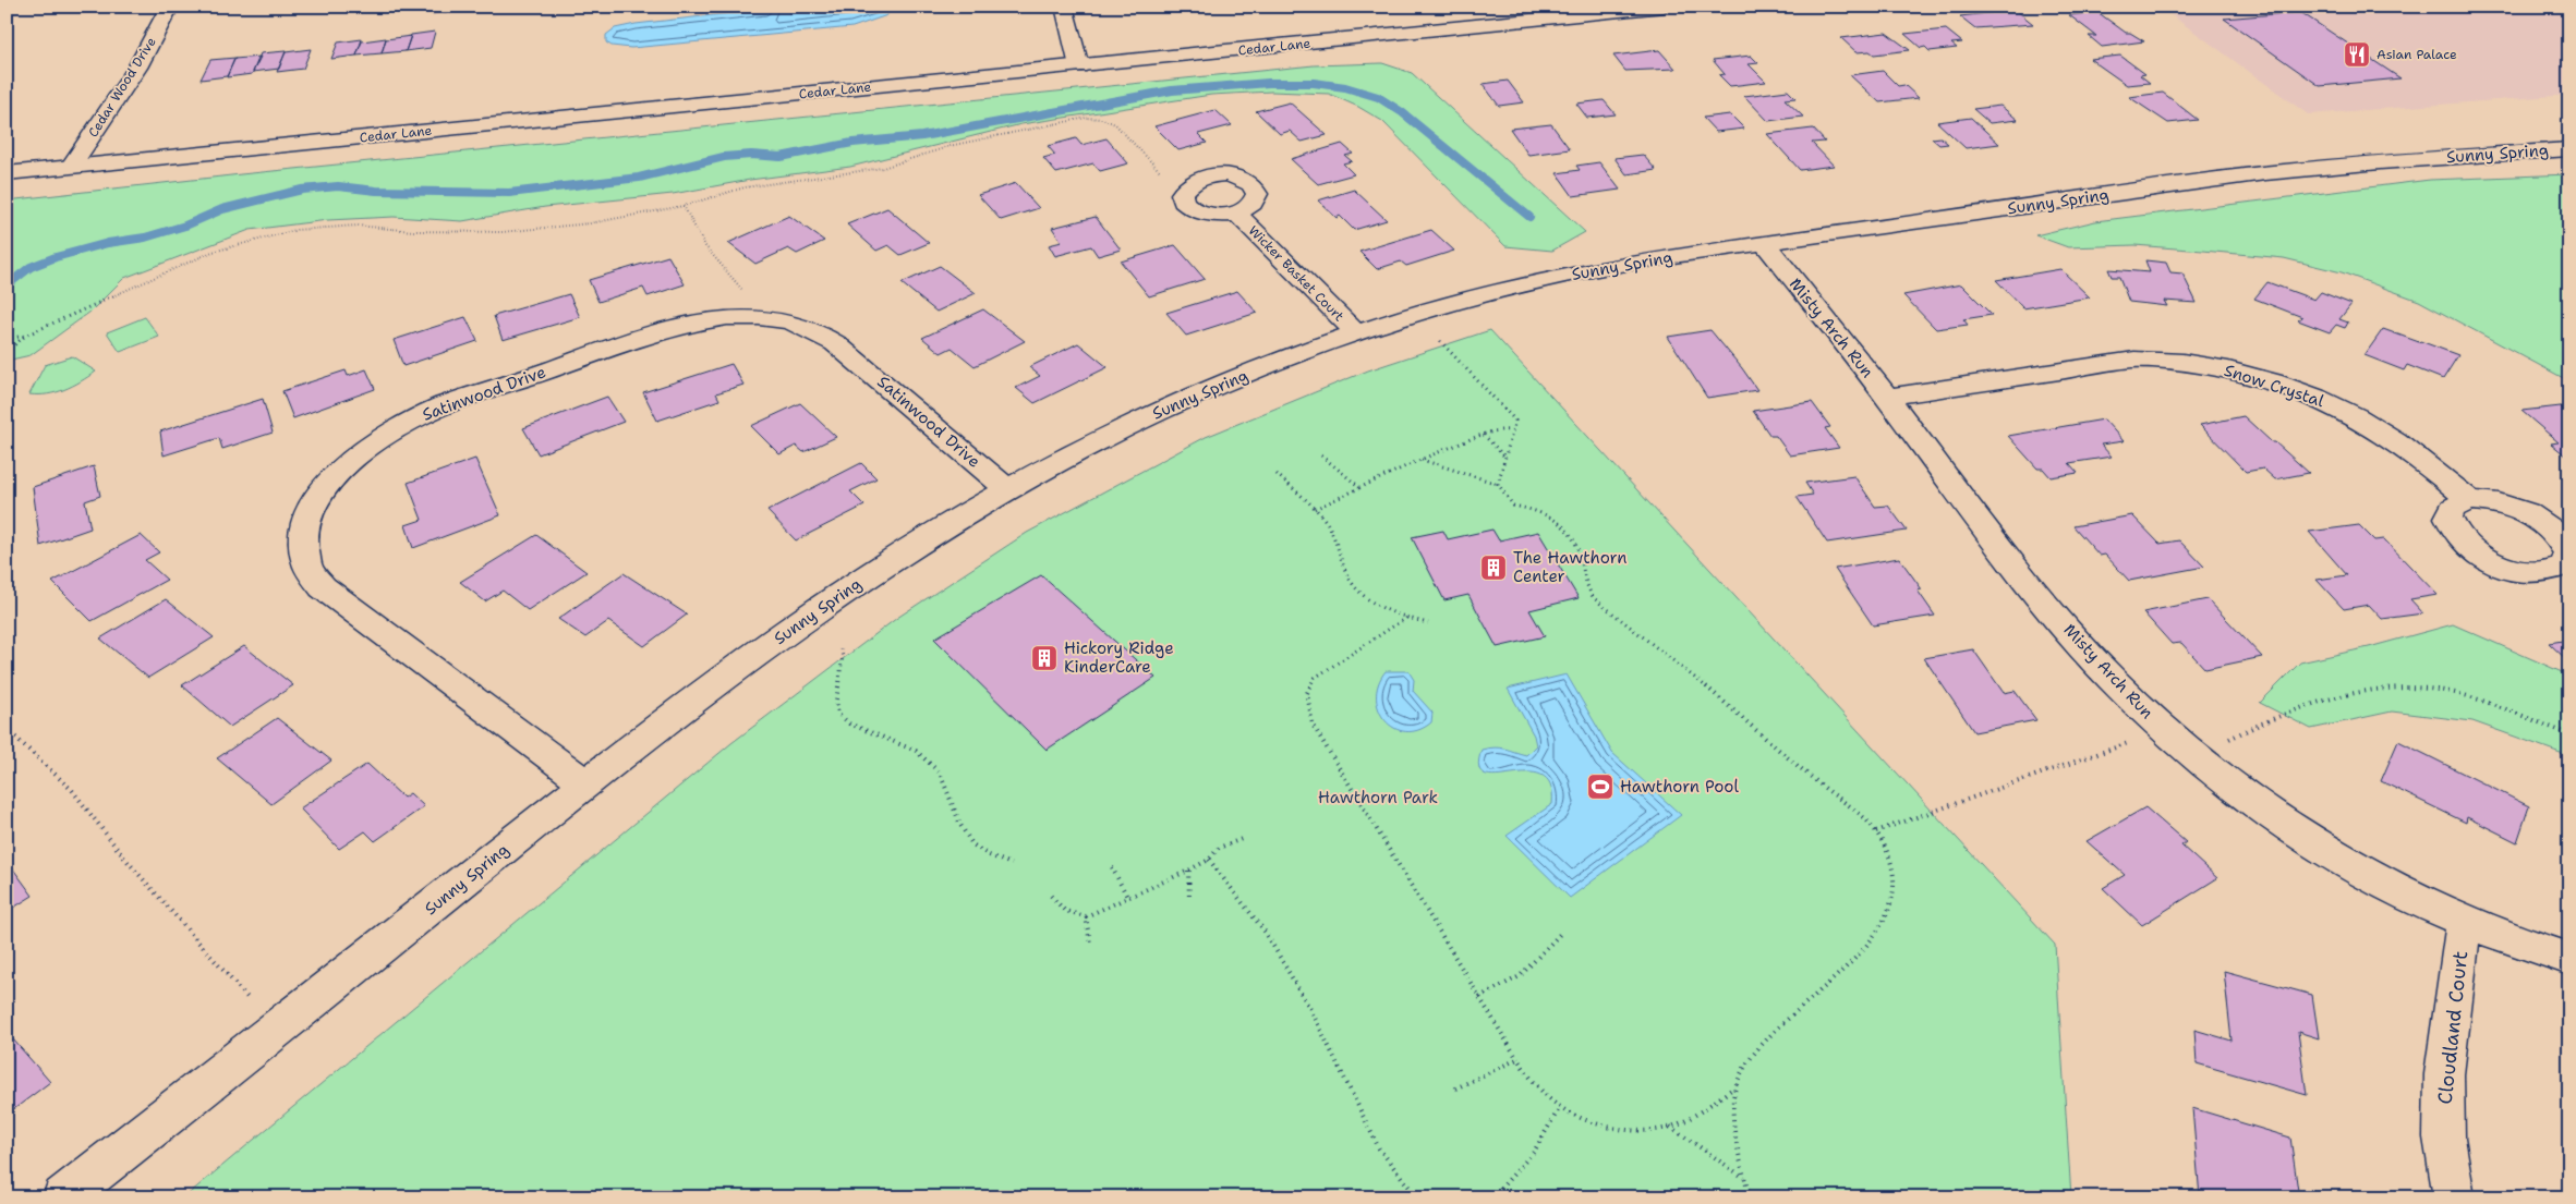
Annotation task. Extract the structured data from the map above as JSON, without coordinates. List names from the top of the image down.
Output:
{
  "streets": {
    "street": [
      "Cedar Lane",
      "Cedar Wood Drive",
      "Sunny Spring",
      "Wicker Basket Court",
      "Misty Arch Run",
      "Snow Crystal",
      "Satinwood Drive",
      "Cloudland Court"
    ]
  },
  "crossings": [
    ["Cedar Lane", "Cedar Wood Drive"],
    ["Sunny Spring", "Wicker Basket Court"],
    ["Sunny Spring", "Misty Arch Run"],
    ["Sunny Spring", "Satinwood Drive"],
    ["Misty Arch Run", "Snow Crystal"],
    ["Misty Arch Run", "Cloudland Court"]
  ],
  "parks": ["Hawthorn Park"],
  "places": {
    "restaurant": ["Asian Palace"],
    "building": ["The Hawthorn Center", "Hickory Ridge KinderCare"],
    "sports": ["Hawthorn Pool"]
  }
}
